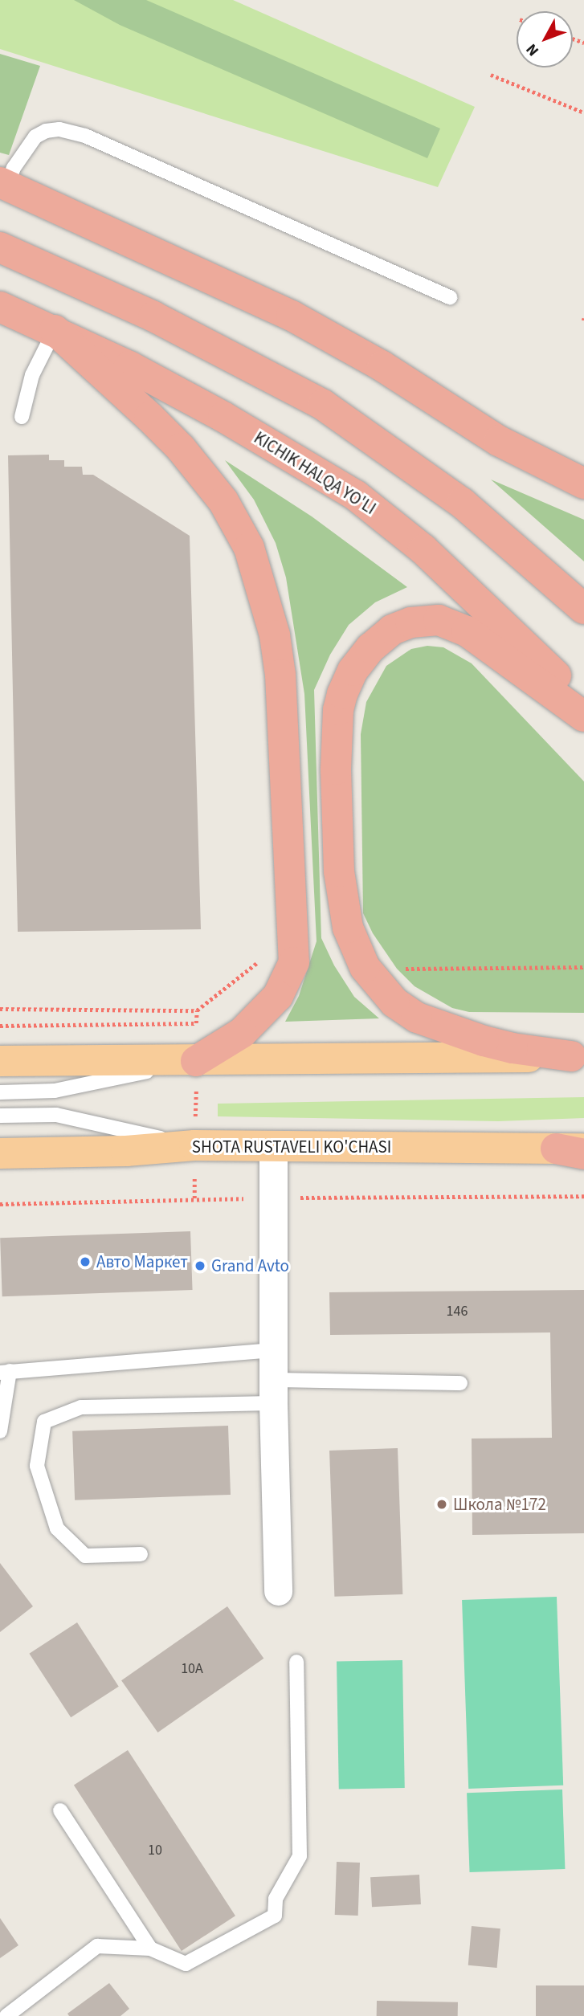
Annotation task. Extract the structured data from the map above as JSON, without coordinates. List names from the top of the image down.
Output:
{
  "streets": {
    "highway": ["KICHIK HALQA YO'LI"],
    "main road": ["SHOTA RUSTAVELI KO'CHASI"]
  },
  "places": ["Авто Маркет", "Grand Avto", "Школа №172"],
  "house_numbers": ["146", "10A", "10"],
  "north": "bottom left"
}
